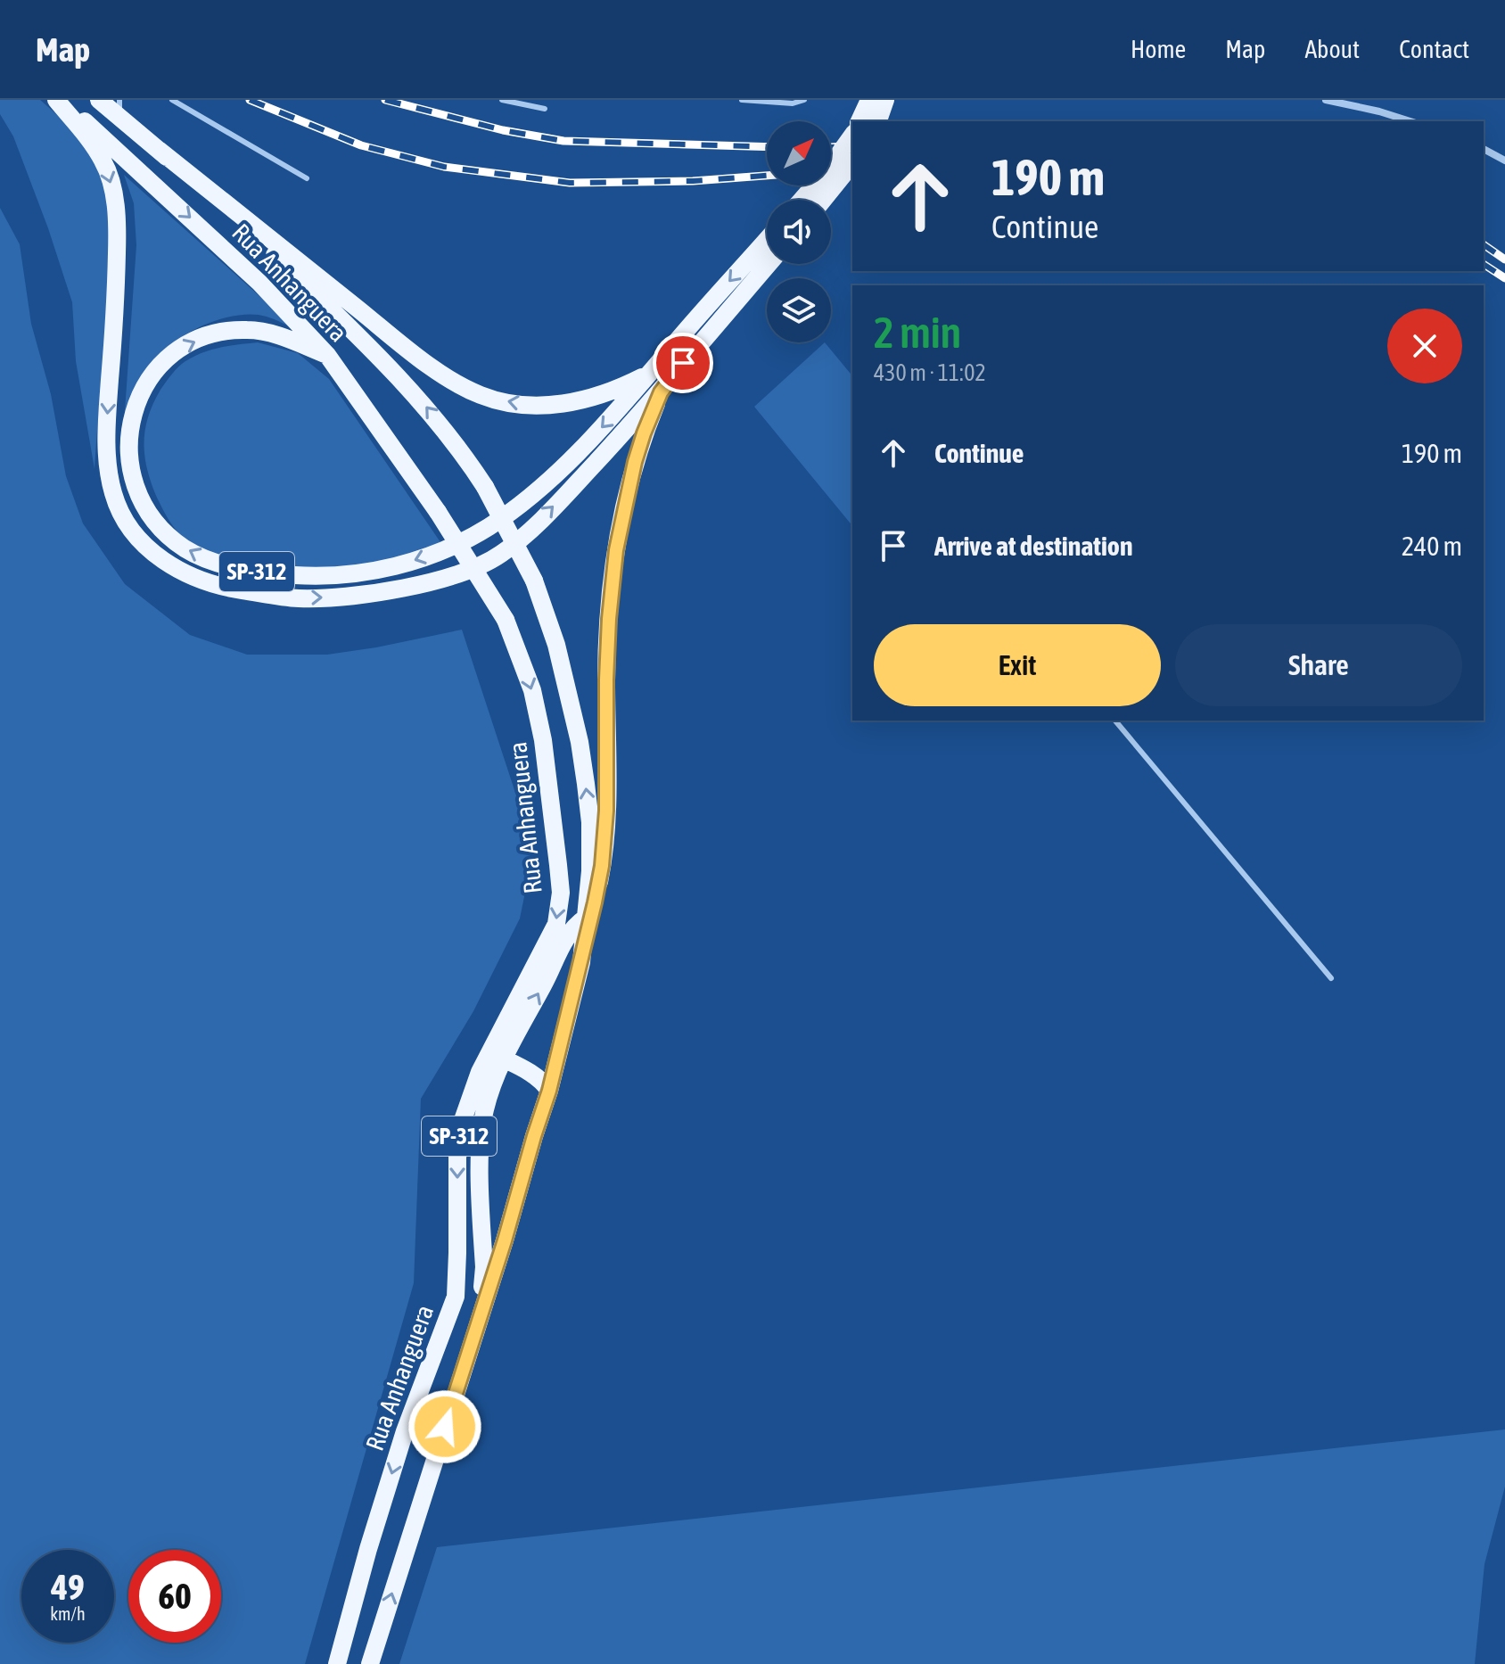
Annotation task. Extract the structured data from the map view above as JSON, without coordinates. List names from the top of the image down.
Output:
{
  "streets": {
    "main road": ["Rua Anhanguera", "SP-312"]
  },
  "crossings": [
    ["Rua Anhanguera", "SP-312"]
  ],
  "north": "top right",
  "page": {
    "header": "Map",
    "nav": [
      "Home",
      "Map",
      "About",
      "Contact"
    ],
    "turn": ["190 m", "Continue"],
    "heading": ["2 min", "430 m · 11:02"],
    "list": [
      {
        "name": "Continue",
        "value": "190 m"
      },
      {
        "name": "Arrive at destination",
        "value": "240 m"
      }
    ],
    "buttons": ["Exit", "Share"],
    "speed": "49 km/h",
    "limit": "60"
  }
}
